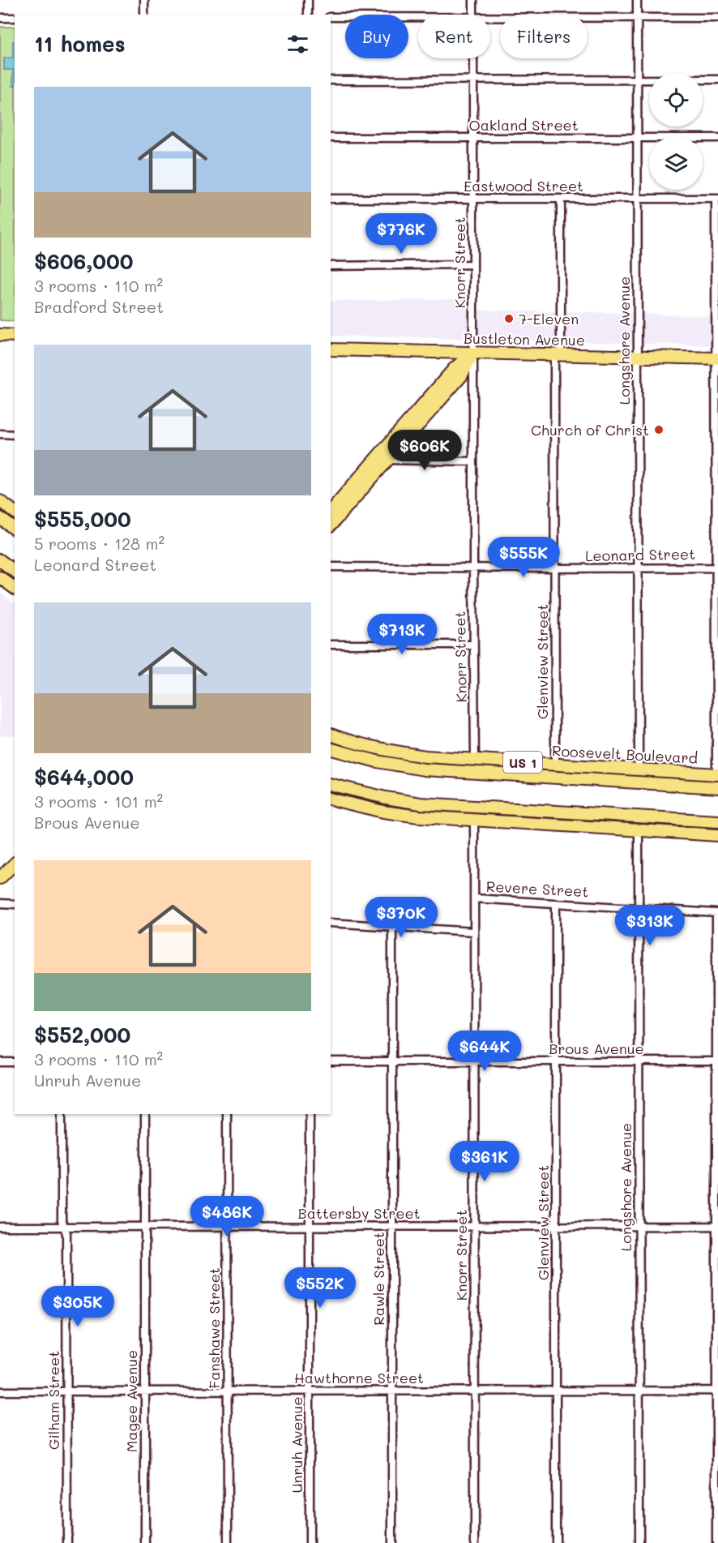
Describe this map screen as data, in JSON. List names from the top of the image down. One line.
{"streets":{"main road":["Bustleton Avenue","Roosevelt Boulevard","US 1"],"street":["Oakland Street","Eastwood Street","Knorr Street","Longshore Avenue","Leonard Street","Glenview Street","Revere Street","Brous Avenue","Battersby Street","Rawle Street","Fanshawe Street","Hawthorne Street","Gilham Street","Magee Avenue","Unruh Avenue"]},"crossings":[["Oakland Street","Knorr Street"],["Oakland Street","Longshore Avenue"],["Eastwood Street","Knorr Street"],["Eastwood Street","Longshore Avenue"],["Eastwood Street","Glenview Street"],["Knorr Street","Bustleton Avenue"],["Knorr Street","Leonard Street"],["Knorr Street","Roosevelt Boulevard"],["Knorr Street","Revere Street"],["Knorr Street","Brous Avenue"],["Knorr Street","Battersby Street"],["Knorr Street","Hawthorne Street"],["Bustleton Avenue","Longshore Avenue"],["Bustleton Avenue","Glenview Street"],["Longshore Avenue","Leonard Street"],["Longshore Avenue","Roosevelt Boulevard"],["Longshore Avenue","Revere Street"],["Longshore Avenue","Brous Avenue"],["Longshore Avenue","Battersby Street"],["Longshore Avenue","Hawthorne Street"],["Leonard Street","Glenview Street"],["Glenview Street","Roosevelt Boulevard"],["Glenview Street","Revere Street"],["Glenview Street","Brous Avenue"],["Glenview Street","Battersby Street"],["Glenview Street","Hawthorne Street"],["Revere Street","Brous Avenue"],["Brous Avenue","Rawle Street"],["Battersby Street","Rawle Street"],["Battersby Street","Fanshawe Street"],["Battersby Street","Gilham Street"],["Battersby Street","Magee Avenue"],["Battersby Street","Unruh Avenue"],["Rawle Street","Hawthorne Street"],["Fanshawe Street","Hawthorne Street"],["Hawthorne Street","Gilham Street"],["Hawthorne Street","Magee Avenue"],["Hawthorne Street","Unruh Avenue"]],"places":["7-Eleven","Church of Christ"],"page":{"chip":["Buy","Rent","Filters"],"heading":"11 homes","list":[{"name":"$606,000","note":"3 rooms · 110 m² · Bradford Street"},{"name":"$555,000","note":"5 rooms · 128 m² · Leonard Street"},{"name":"$644,000","note":"3 rooms · 101 m² · Brous Avenue"},{"name":"$552,000","note":"3 rooms · 110 m² · Unruh Avenue"}],"price":["$776K","$606K","$555K","$713K","$370K","$313K","$644K","$361K","$486K","$552K","$305K"]}}
